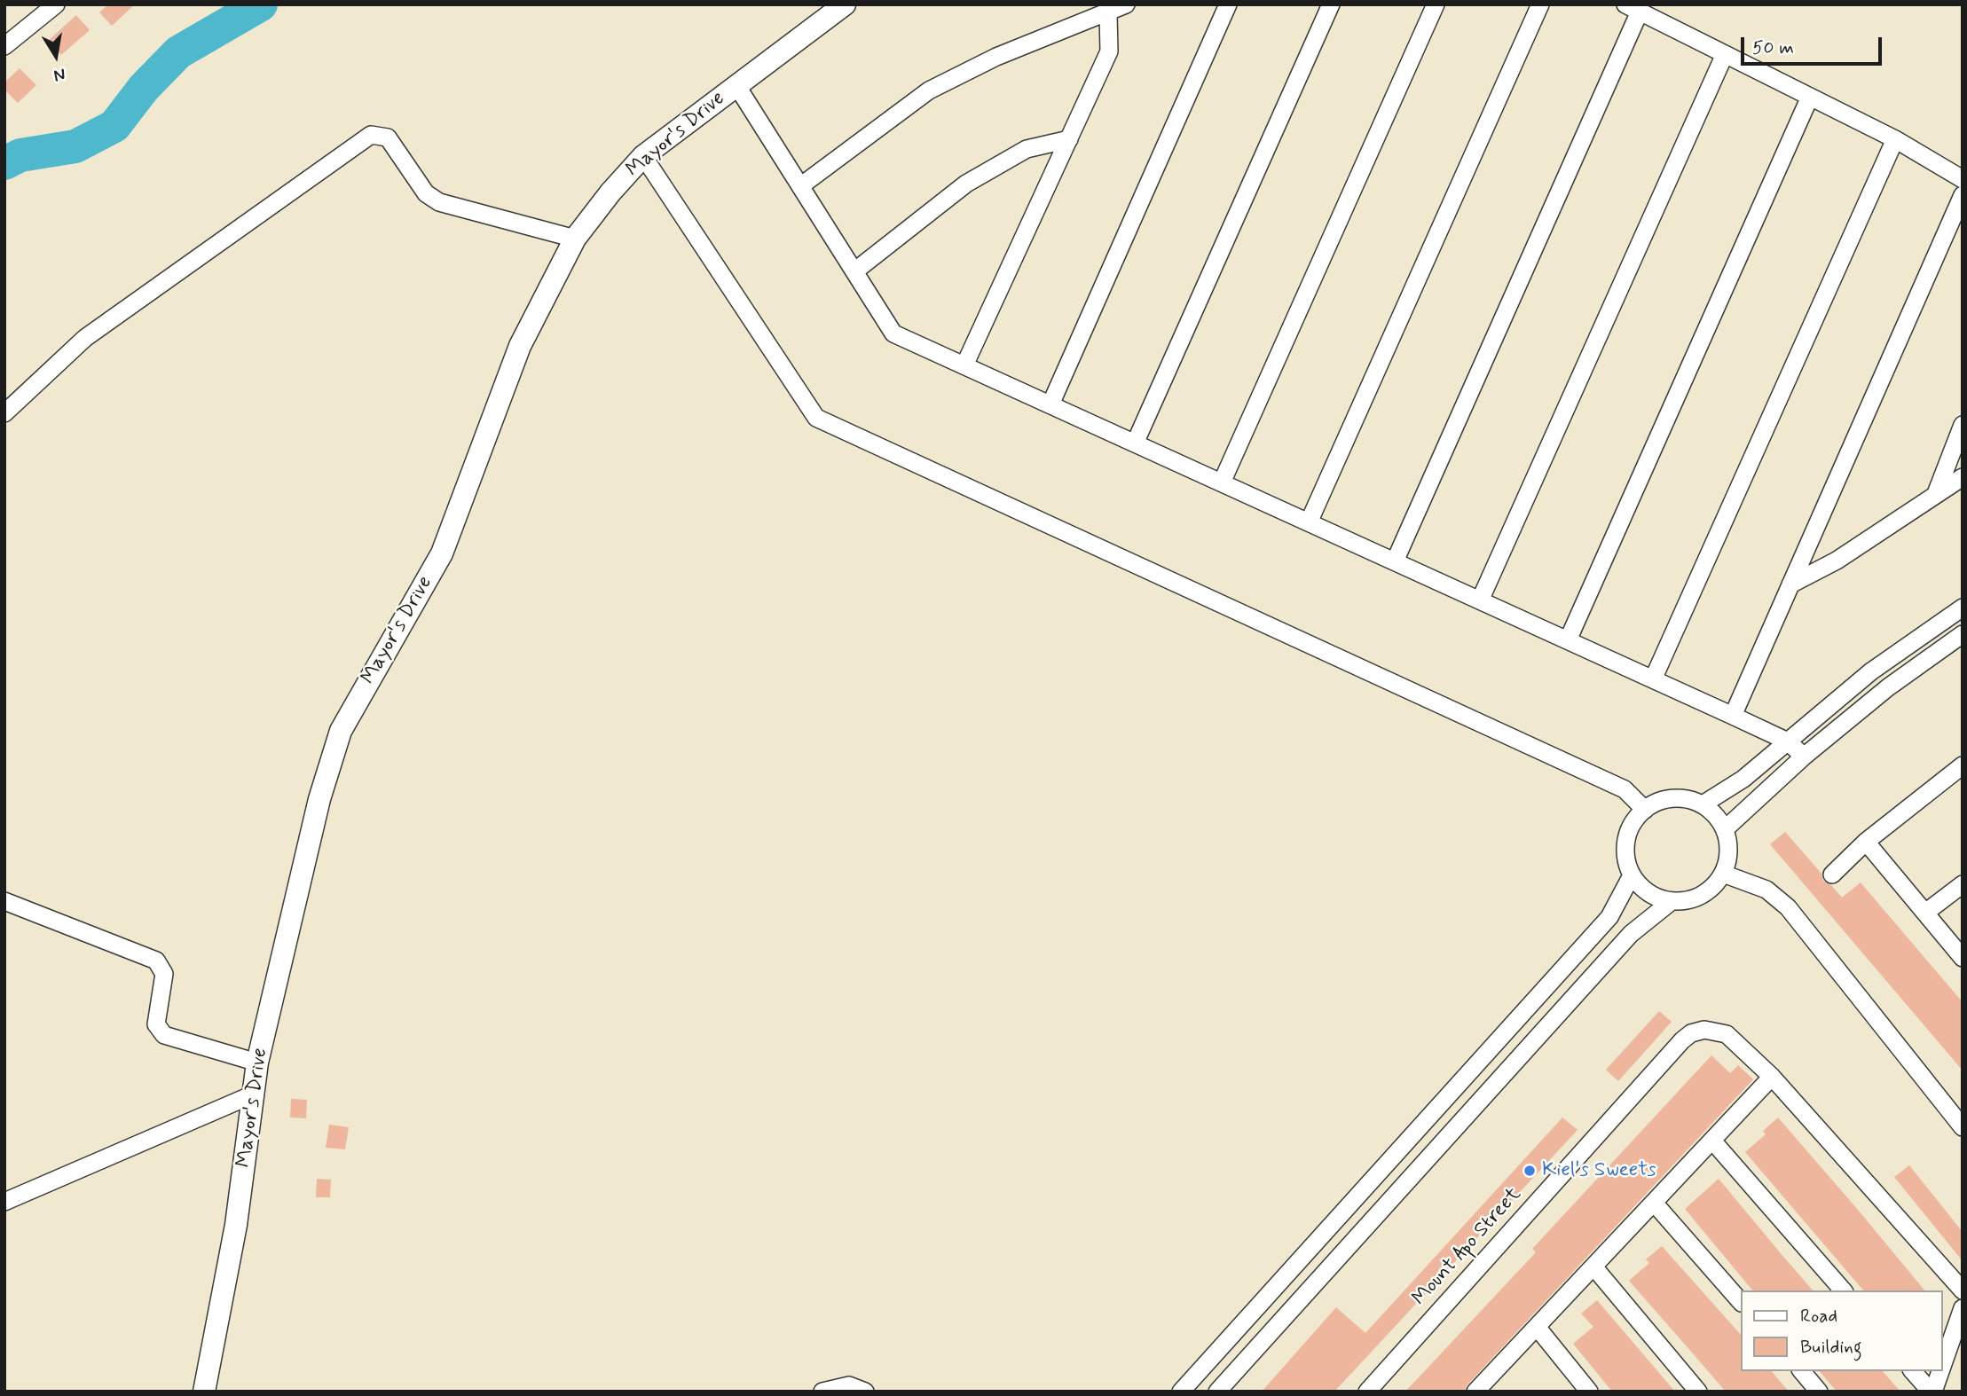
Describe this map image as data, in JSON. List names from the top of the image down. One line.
{"streets":{"street":["Mayor's Drive","Mount Apo Street"]},"places":["Kiel's Sweets"],"legend":["Road","Building"],"scale_bar":"50 m","north":"bottom"}
